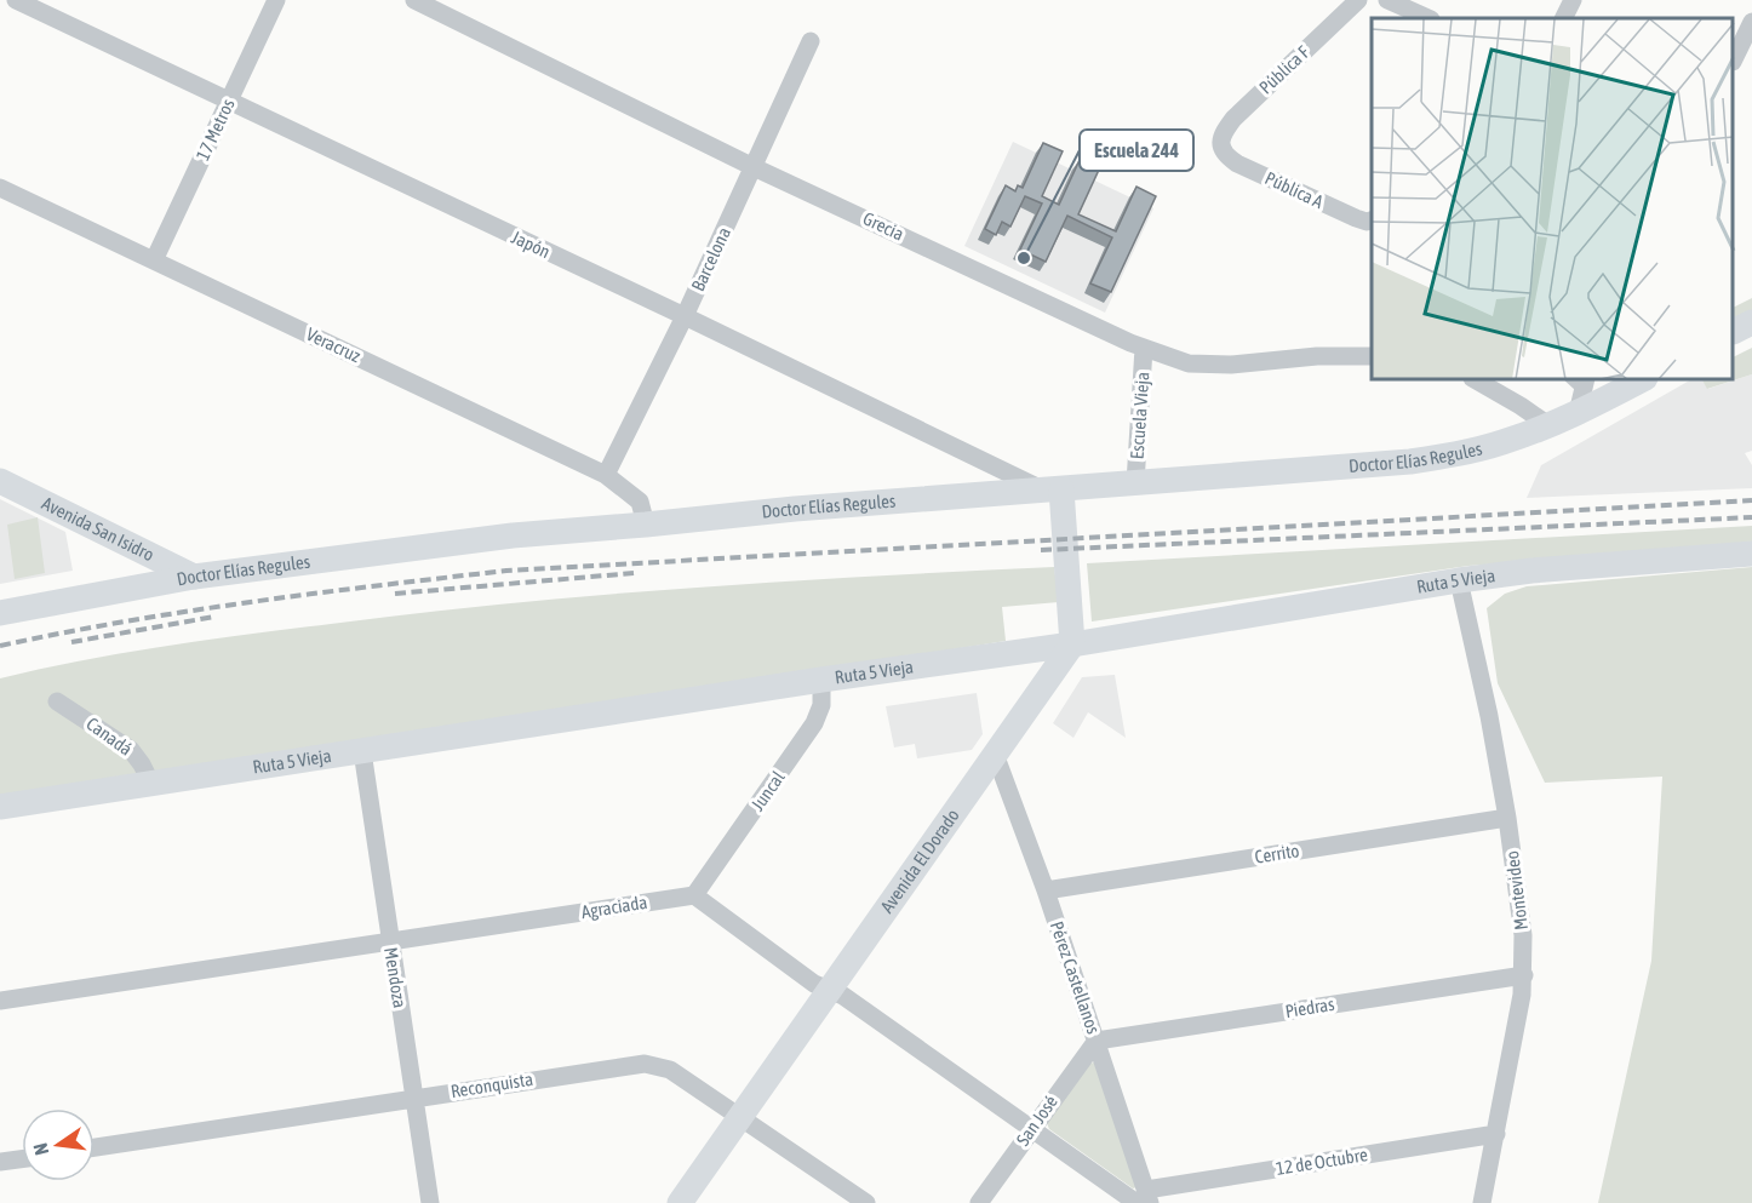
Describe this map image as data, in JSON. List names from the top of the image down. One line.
{"streets":{"street":["Pública F","17 Metros","Pública A","Grecia","Japón","Barcelona","Veracruz","Escuela Vieja","Doctor Elías Regules","Avenida San Isidro","Ruta 5 Vieja","Canadá","Juncal","Cerrito","Avenida El Dorado","Montevideo","Agraciada","Mendoza","Pérez Castellanos","Piedras","Reconquista","San José","12 de Octubre"]},"crossings":[["Pública F","Pública A"],["17 Metros","Japón"],["17 Metros","Veracruz"],["Grecia","Barcelona"],["Grecia","Escuela Vieja"],["Japón","Barcelona"],["Japón","Doctor Elías Regules"],["Barcelona","Veracruz"],["Veracruz","Doctor Elías Regules"],["Escuela Vieja","Doctor Elías Regules"],["Doctor Elías Regules","Avenida San Isidro"],["Ruta 5 Vieja","Canadá"],["Ruta 5 Vieja","Juncal"],["Ruta 5 Vieja","Avenida El Dorado"],["Ruta 5 Vieja","Montevideo"],["Ruta 5 Vieja","Mendoza"],["Juncal","Agraciada"],["Cerrito","Montevideo"],["Cerrito","Pérez Castellanos"],["Avenida El Dorado","Pérez Castellanos"],["Avenida El Dorado","Reconquista"],["Montevideo","Piedras"],["Montevideo","12 de Octubre"],["Agraciada","Mendoza"],["Mendoza","Reconquista"],["Pérez Castellanos","Piedras"],["Pérez Castellanos","San José"],["Pérez Castellanos","12 de Octubre"],["Piedras","San José"]],"places":["Escuela 244"],"north":"left"}
